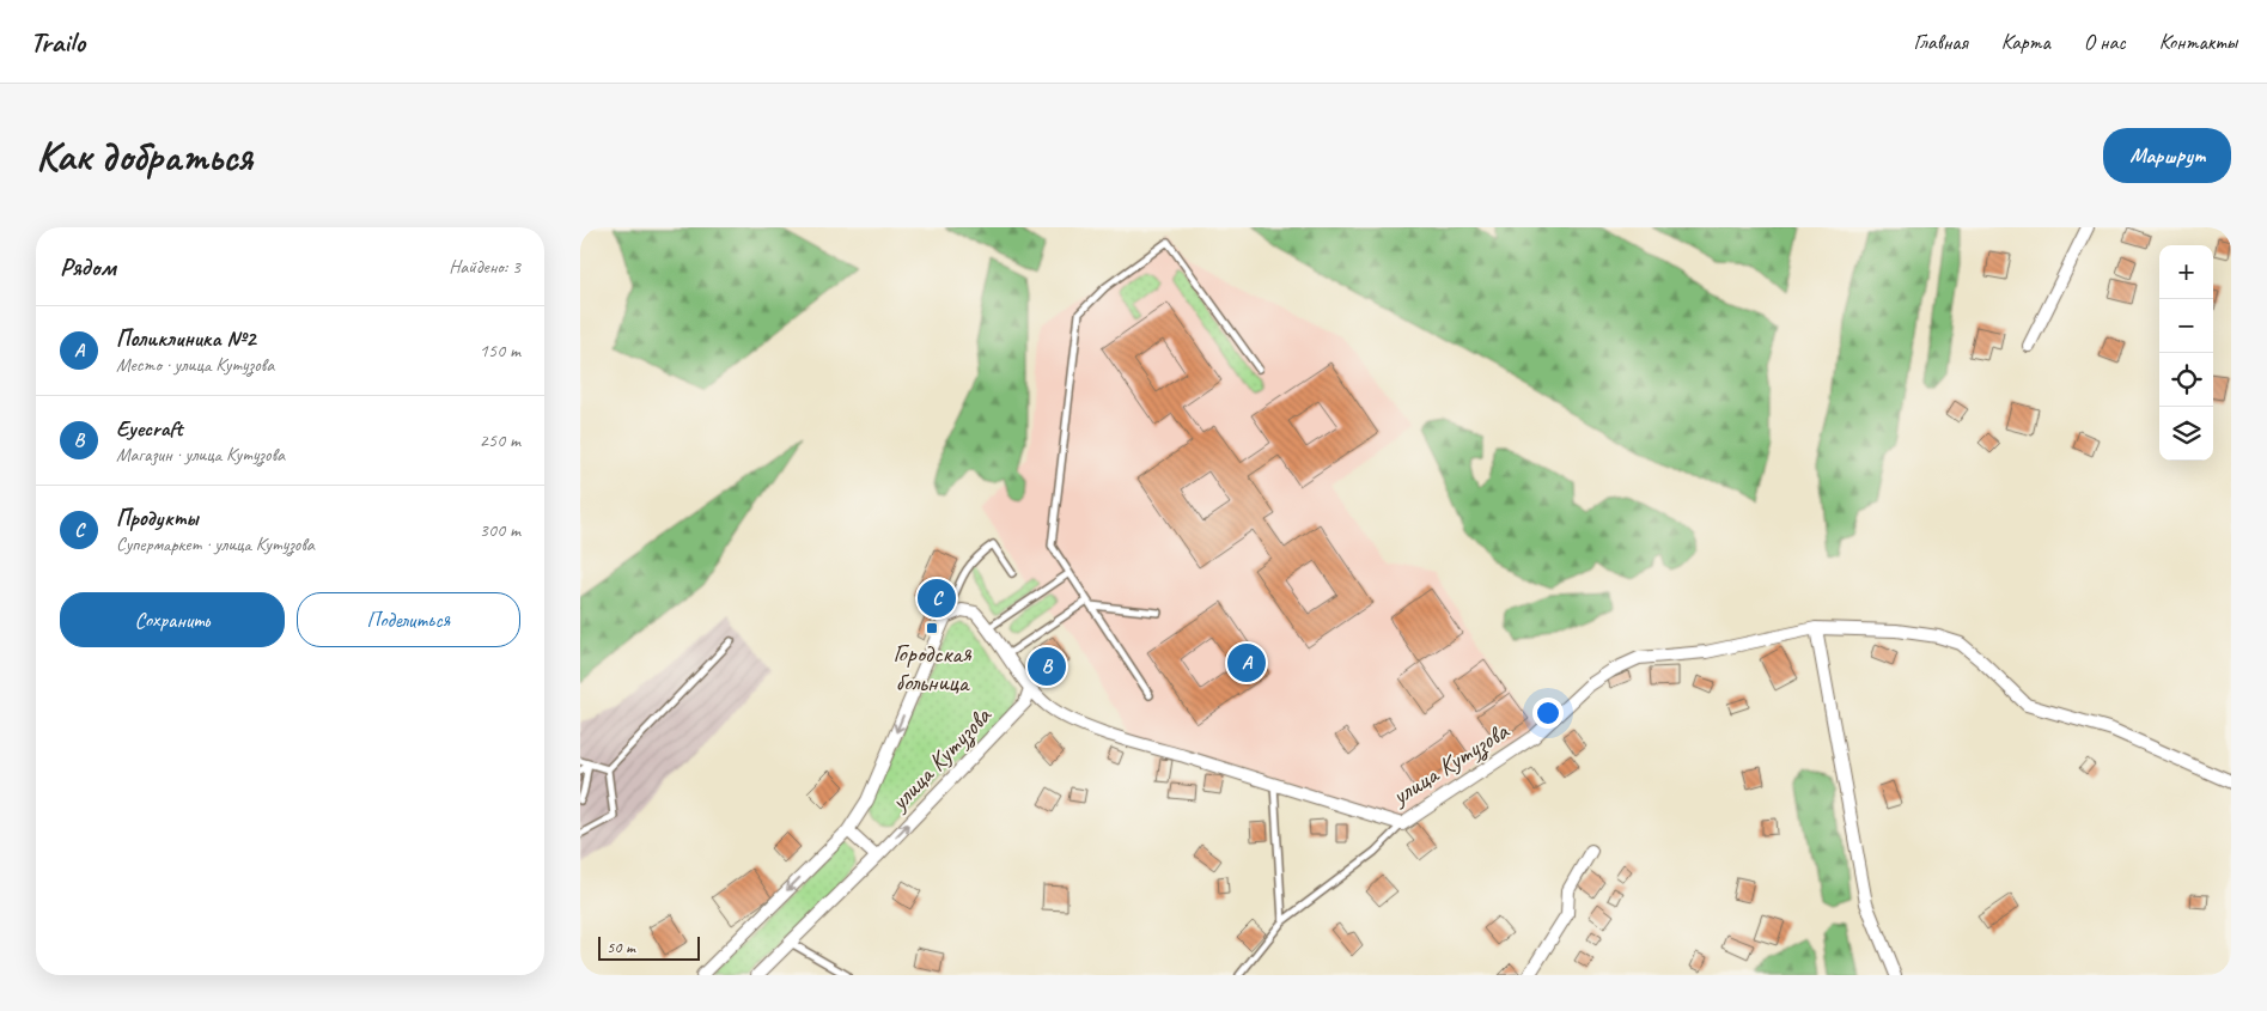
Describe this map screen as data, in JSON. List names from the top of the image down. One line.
{"streets":{"street":["улица Кутузова"]},"places":{"transit":["Городская больница"]},"scale_bar":"50 m","page":{"header":"Trailo","nav":["Главная","Карта","О нас","Контакты"],"buttons":["Маршрут",["Сохранить","Поделиться"]],"title":"Как добраться","heading":["Рядом","Найдено: 3"],"map_buttons":["+","−"],"list":[{"mark":"A","name":"Поликлиника №2","note":"Место · улица Кутузова","value":"150 m"},{"mark":"B","name":"Eyecraft","note":"Магазин · улица Кутузова","value":"250 m"},{"mark":"C","name":"Продукты","note":"Супермаркет · улица Кутузова","value":"300 m"}],"pins":["C","A","B"],"scale":"50 m"}}
